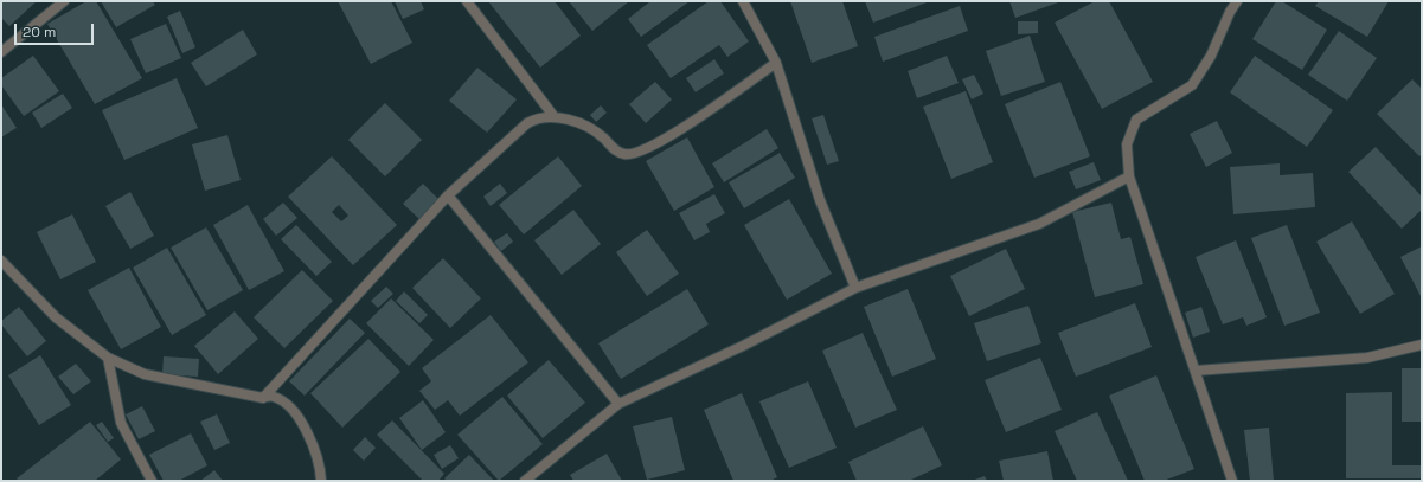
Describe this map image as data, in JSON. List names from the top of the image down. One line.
{"scale_bar":"20 m"}
